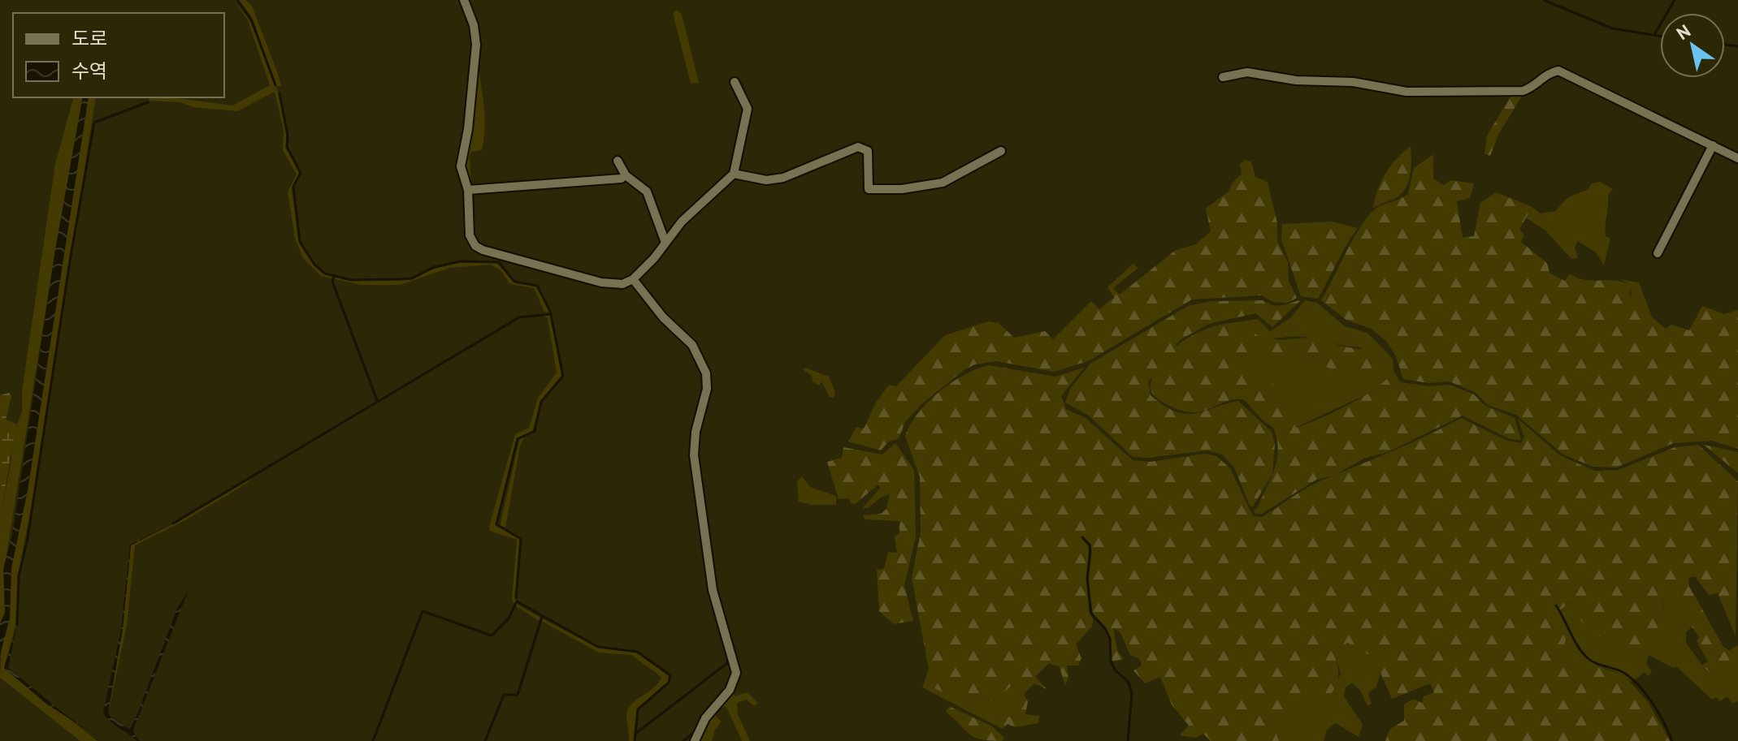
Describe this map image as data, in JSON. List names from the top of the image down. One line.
{"legend":["도로","수역"],"north":"top left"}
